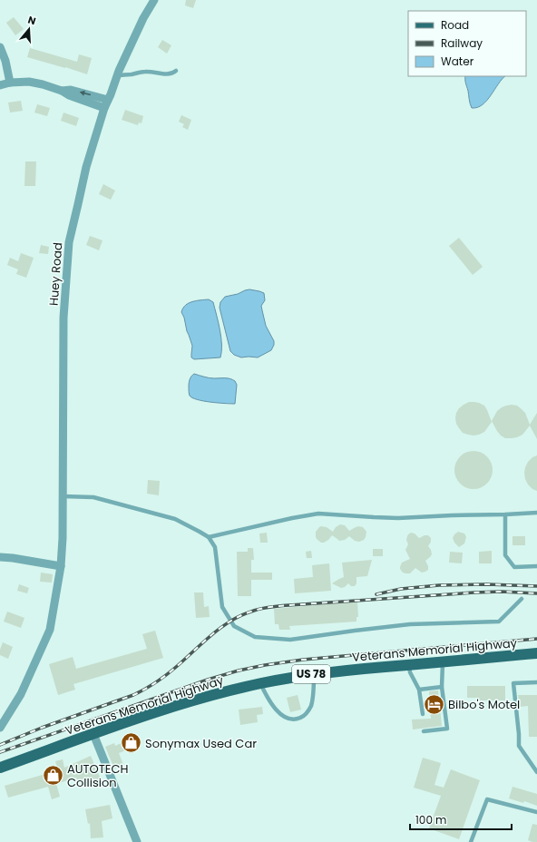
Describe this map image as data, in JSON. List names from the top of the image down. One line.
{"streets":{"main road":["Veterans Memorial Highway","US 78"],"street":["Huey Road"]},"places":{"hotel":["Bilbo's Motel"],"shop":["Sonymax Used Car","AUTOTECH Collision"]},"legend":["Road","Railway","Water"],"scale_bar":"100 m","north":"top"}
